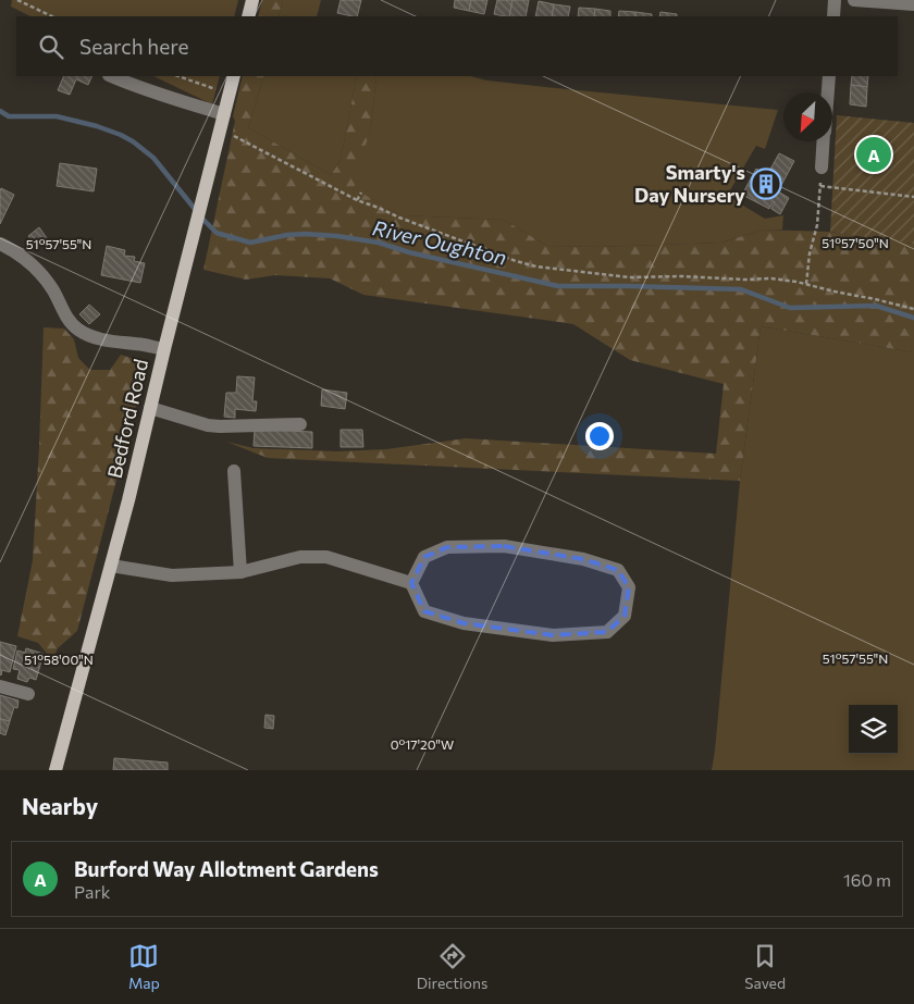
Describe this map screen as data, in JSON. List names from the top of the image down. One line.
{"streets":{"main road":["Bedford Road"]},"water":["River Oughton"],"places":{"building":["Smarty's Day Nursery"]},"north":"bottom left","page":{"search":"Search here","pins":"A","heading":"Nearby","list":[{"mark":"A","name":"Burford Way Allotment Gardens","note":"Park","value":"160 m"}],"nav":["Map","Directions","Saved"]},"coordinates":["51°57'50\"N","51°57'55\"N","51°58'00\"N","0°17'20\"W"]}
